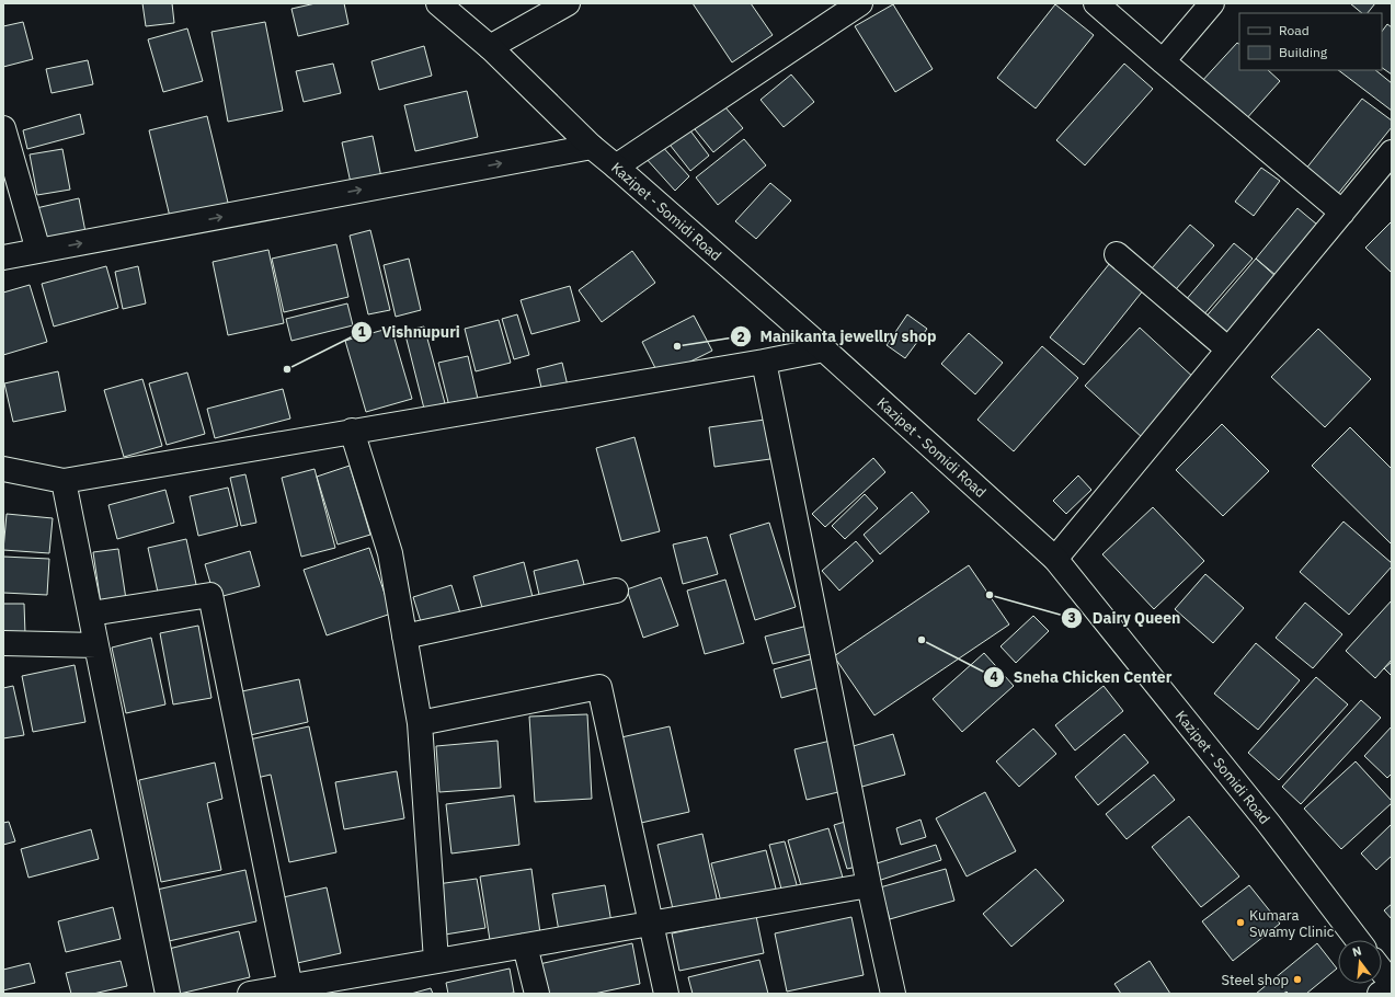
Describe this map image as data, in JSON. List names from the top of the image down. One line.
{"streets":{"street":["Kazipet - Somidi Road"]},"places":["Manikanta jewellry shop","Vishnupuri","Dairy Queen","Sneha Chicken Center","Kumara Swamy Clinic","Steel shop"],"legend":["Road","Building"],"north":"top"}
